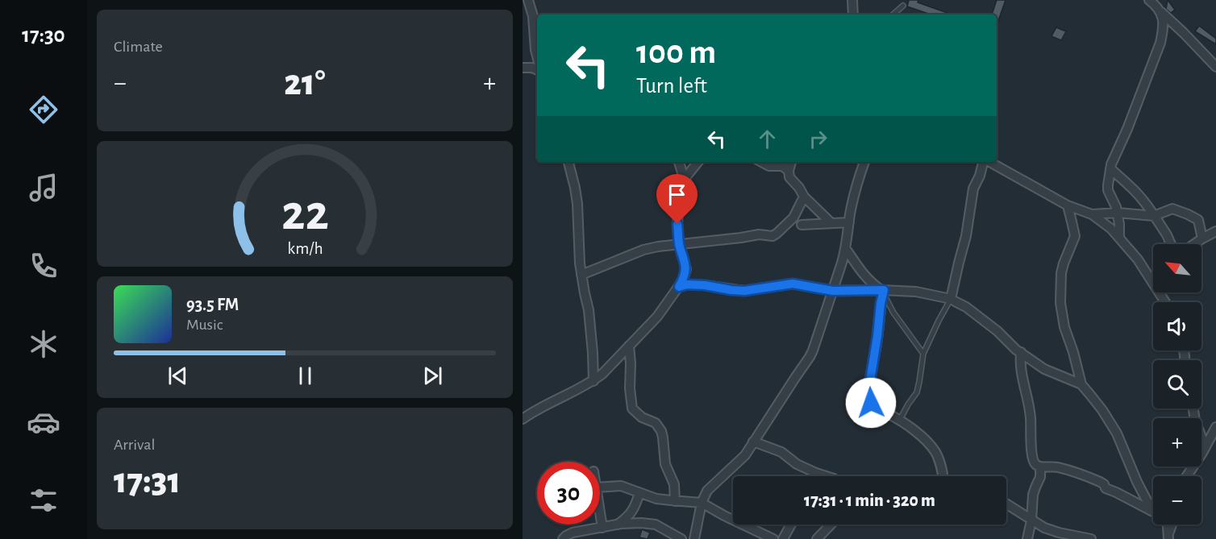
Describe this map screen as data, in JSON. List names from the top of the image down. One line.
{"north":"top left","page":{"tabs":"17:30","tile":["Climate",["Arrival","17:31"]],"turn":["100 m","Turn left"],"heat":["−","21°","+"],"map_buttons":["+","−"],"song":["93.5 FM","Music"],"limit":"30","trip":"17:31 · 1 min · 320 m","gauge":["22","km/h"]}}
